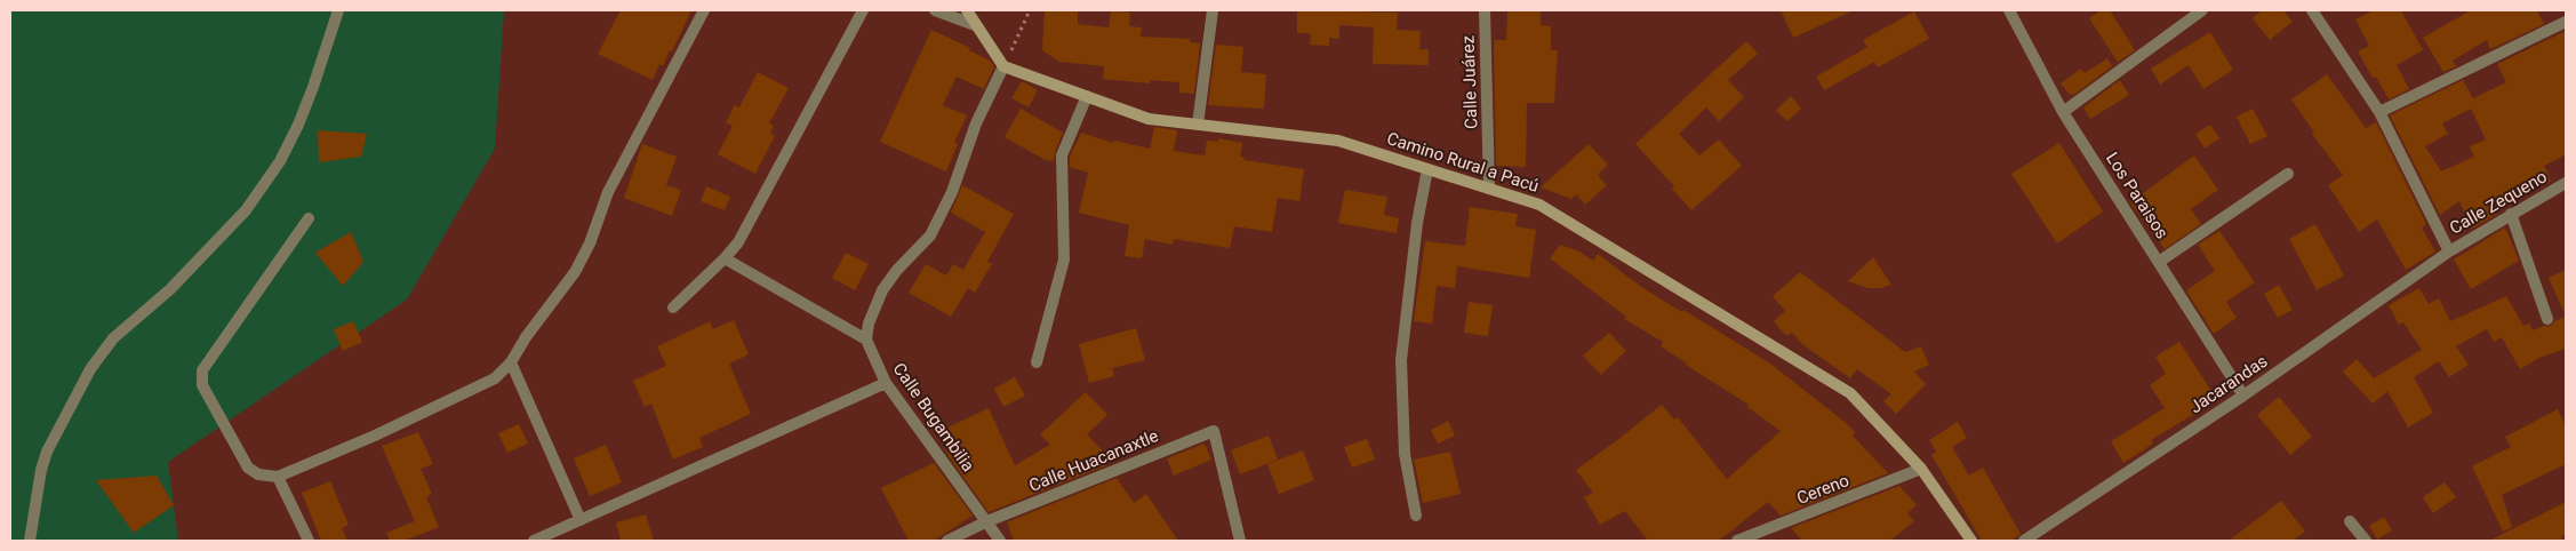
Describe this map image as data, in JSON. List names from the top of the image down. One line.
{"streets":{"street":["Calle Juárez","Camino Rural a Pacú","Los Paraisos","Calle Zequeno","Jacarandas","Calle Bugambilia","Calle Huacanaxtle","Cereno"]},"crossings":[["Calle Juárez","Camino Rural a Pacú"],["Camino Rural a Pacú","Cereno"],["Los Paraisos","Jacarandas"],["Calle Zequeno","Jacarandas"],["Calle Bugambilia","Calle Huacanaxtle"]]}
